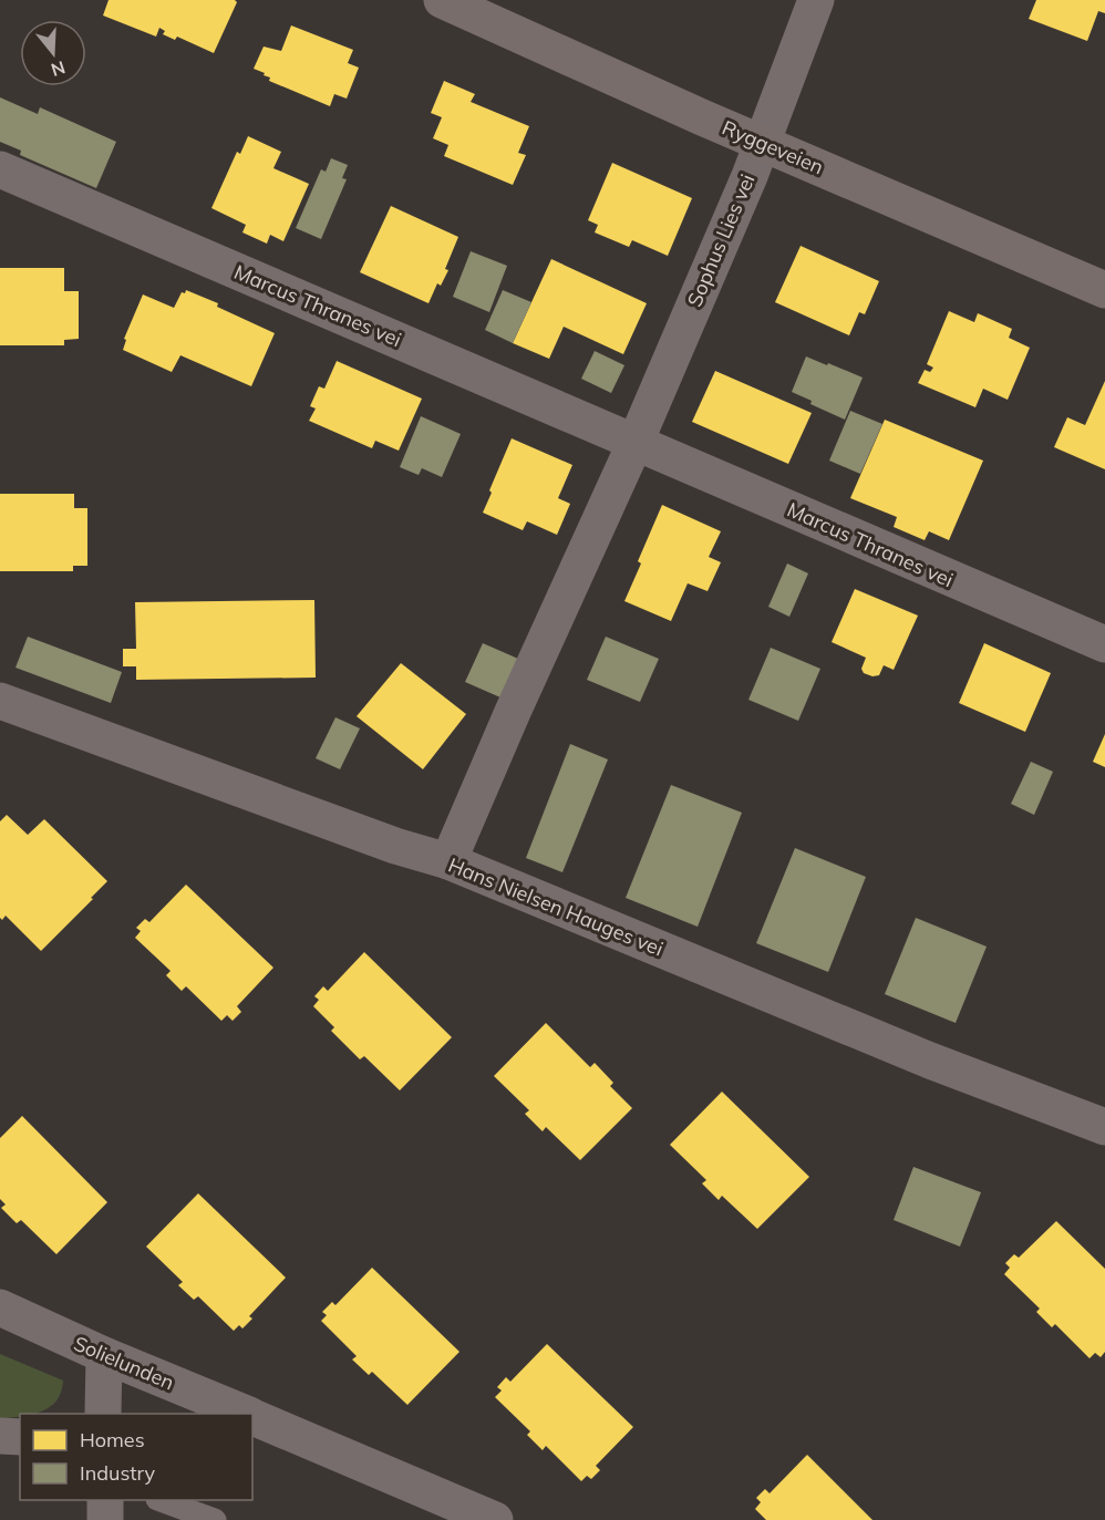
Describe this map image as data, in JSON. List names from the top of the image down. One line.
{"streets":{"main road":["Ryggeveien"],"street":["Sophus Lies vei","Marcus Thranes vei","Hans Nielsen Hauges vei","Solielunden"]},"crossings":[["Ryggeveien","Sophus Lies vei"],["Sophus Lies vei","Marcus Thranes vei"]],"legend":["Homes","Industry"],"north":"bottom"}
